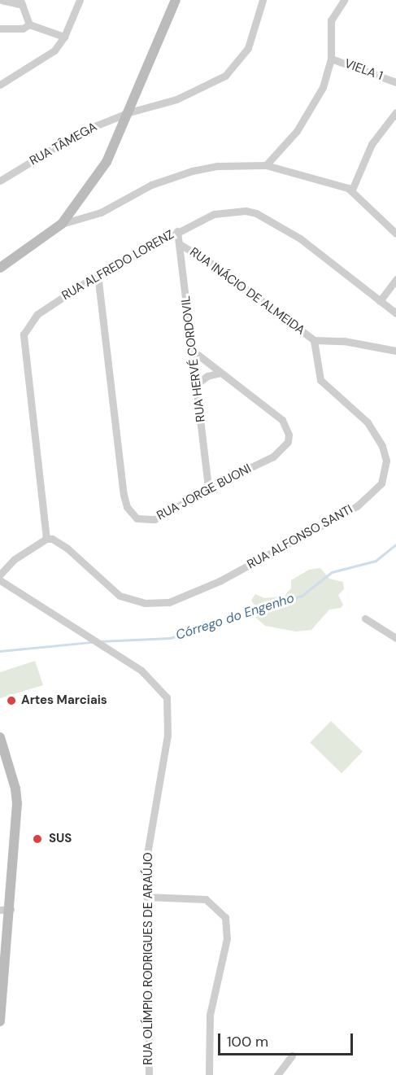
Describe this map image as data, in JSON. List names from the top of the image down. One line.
{"streets":{"street":["VIELA 1","RUA TÂMEGA","RUA ALFREDO LORENZ","RUA INÁCIO DE ALMEIDA","RUA HERVÉ CORDOVIL","RUA JORGE BUONI","RUA ALFONSO SANTI","RUA OLÍMPIO RODRIGUES DE ARAÚJO"]},"crossings":[["RUA ALFREDO LORENZ","RUA HERVÉ CORDOVIL"],["RUA ALFREDO LORENZ","RUA JORGE BUONI"],["RUA ALFREDO LORENZ","RUA ALFONSO SANTI"],["RUA INÁCIO DE ALMEIDA","RUA HERVÉ CORDOVIL"],["RUA INÁCIO DE ALMEIDA","RUA ALFONSO SANTI"],["RUA HERVÉ CORDOVIL","RUA JORGE BUONI"]],"water":["Córrego do Engenho"],"places":["Artes Marciais","SUS"],"scale_bar":"100 m"}
